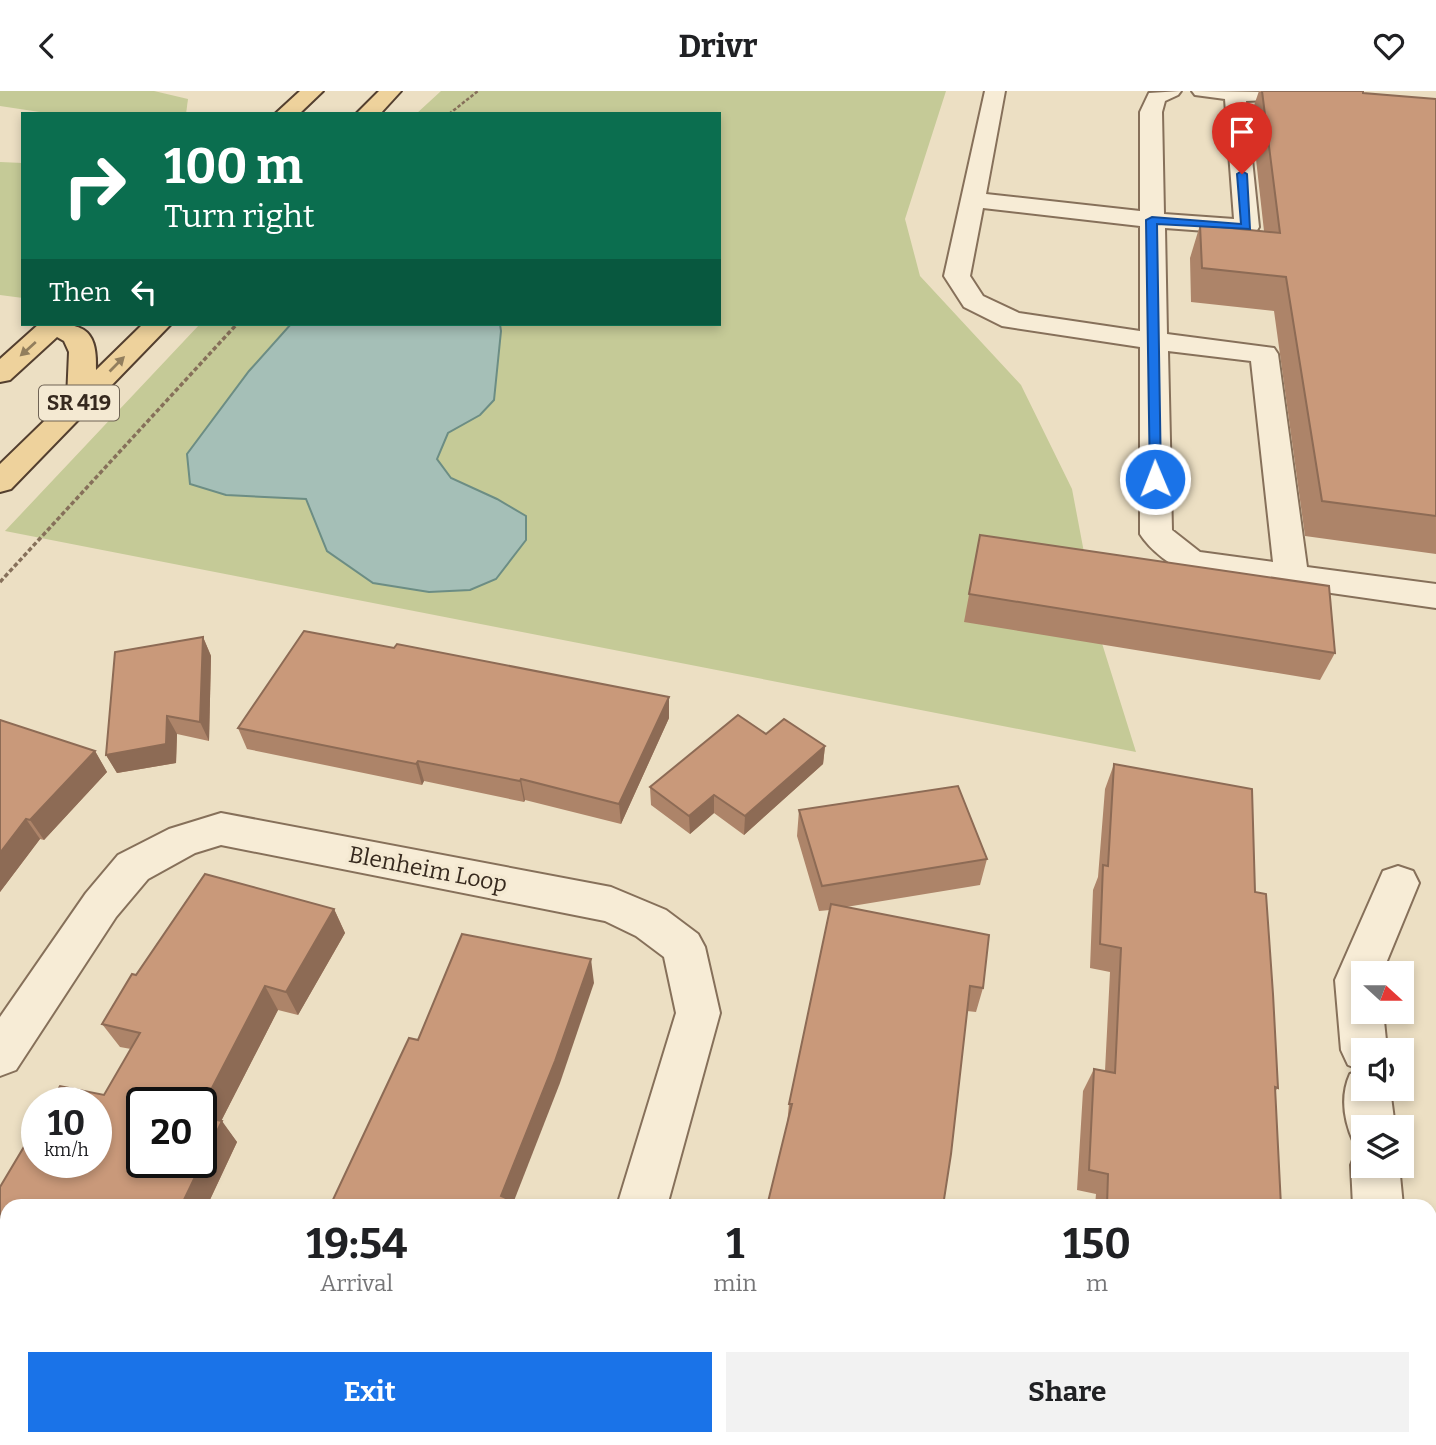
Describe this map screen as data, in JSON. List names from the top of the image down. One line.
{"streets":{"main road":["SR 419"],"street":["Blenheim Loop"]},"north":"right","page":{"header":"Drivr","turn":["100 m","Turn right"],"then":"Then","speed":"10 km/h","limit":"20","eta":["19:54","Arrival","1","min","150","m"],"buttons":["Exit","Share"]}}
